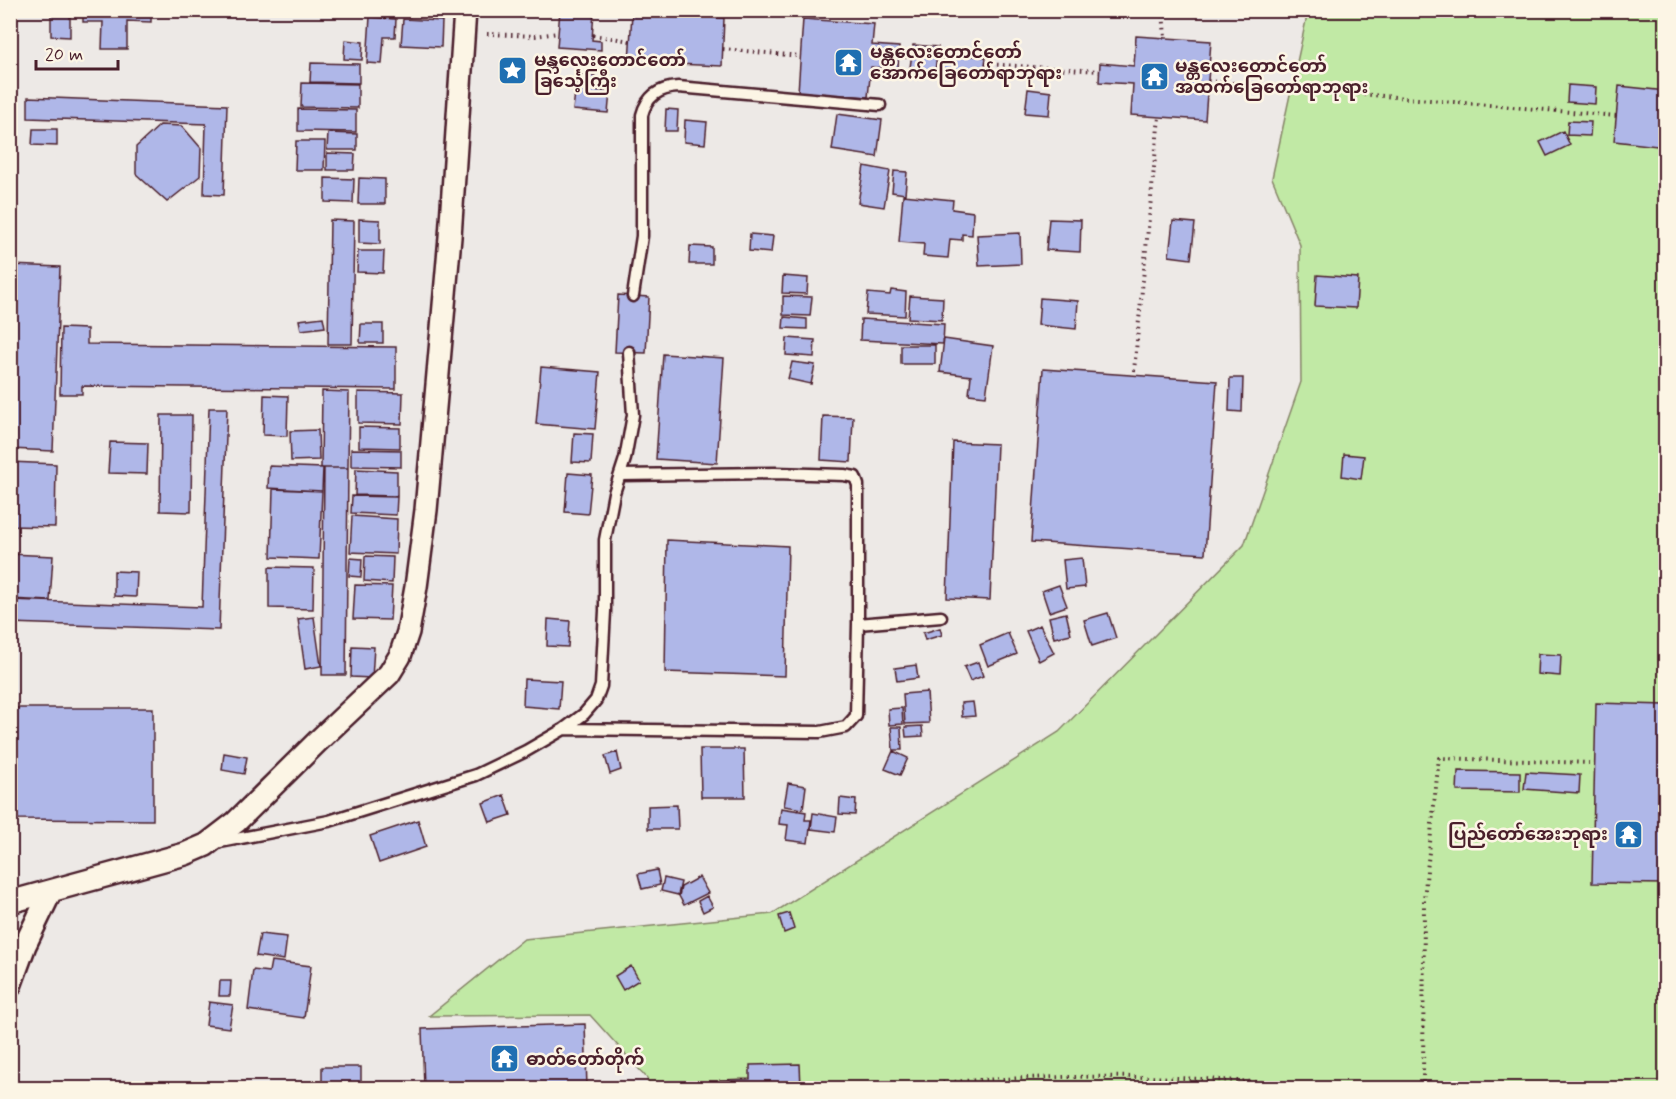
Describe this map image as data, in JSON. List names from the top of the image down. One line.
{"places":{"temple":["မန္တ‌လေးတောင်တော် အောက်ခြေတော်ရာဘုရား‌","မန္တ‌လေးတောင်တော် အထက်ခြေတော်ရာဘုရား‌","ပြည်တော်အေးဘုရား","ဓာတ်တော်တိုက်"],"place":["မန္တလေးတောင်တော် ‌ခြင်္သေ့ကြီး"]},"scale_bar":"20 m"}
